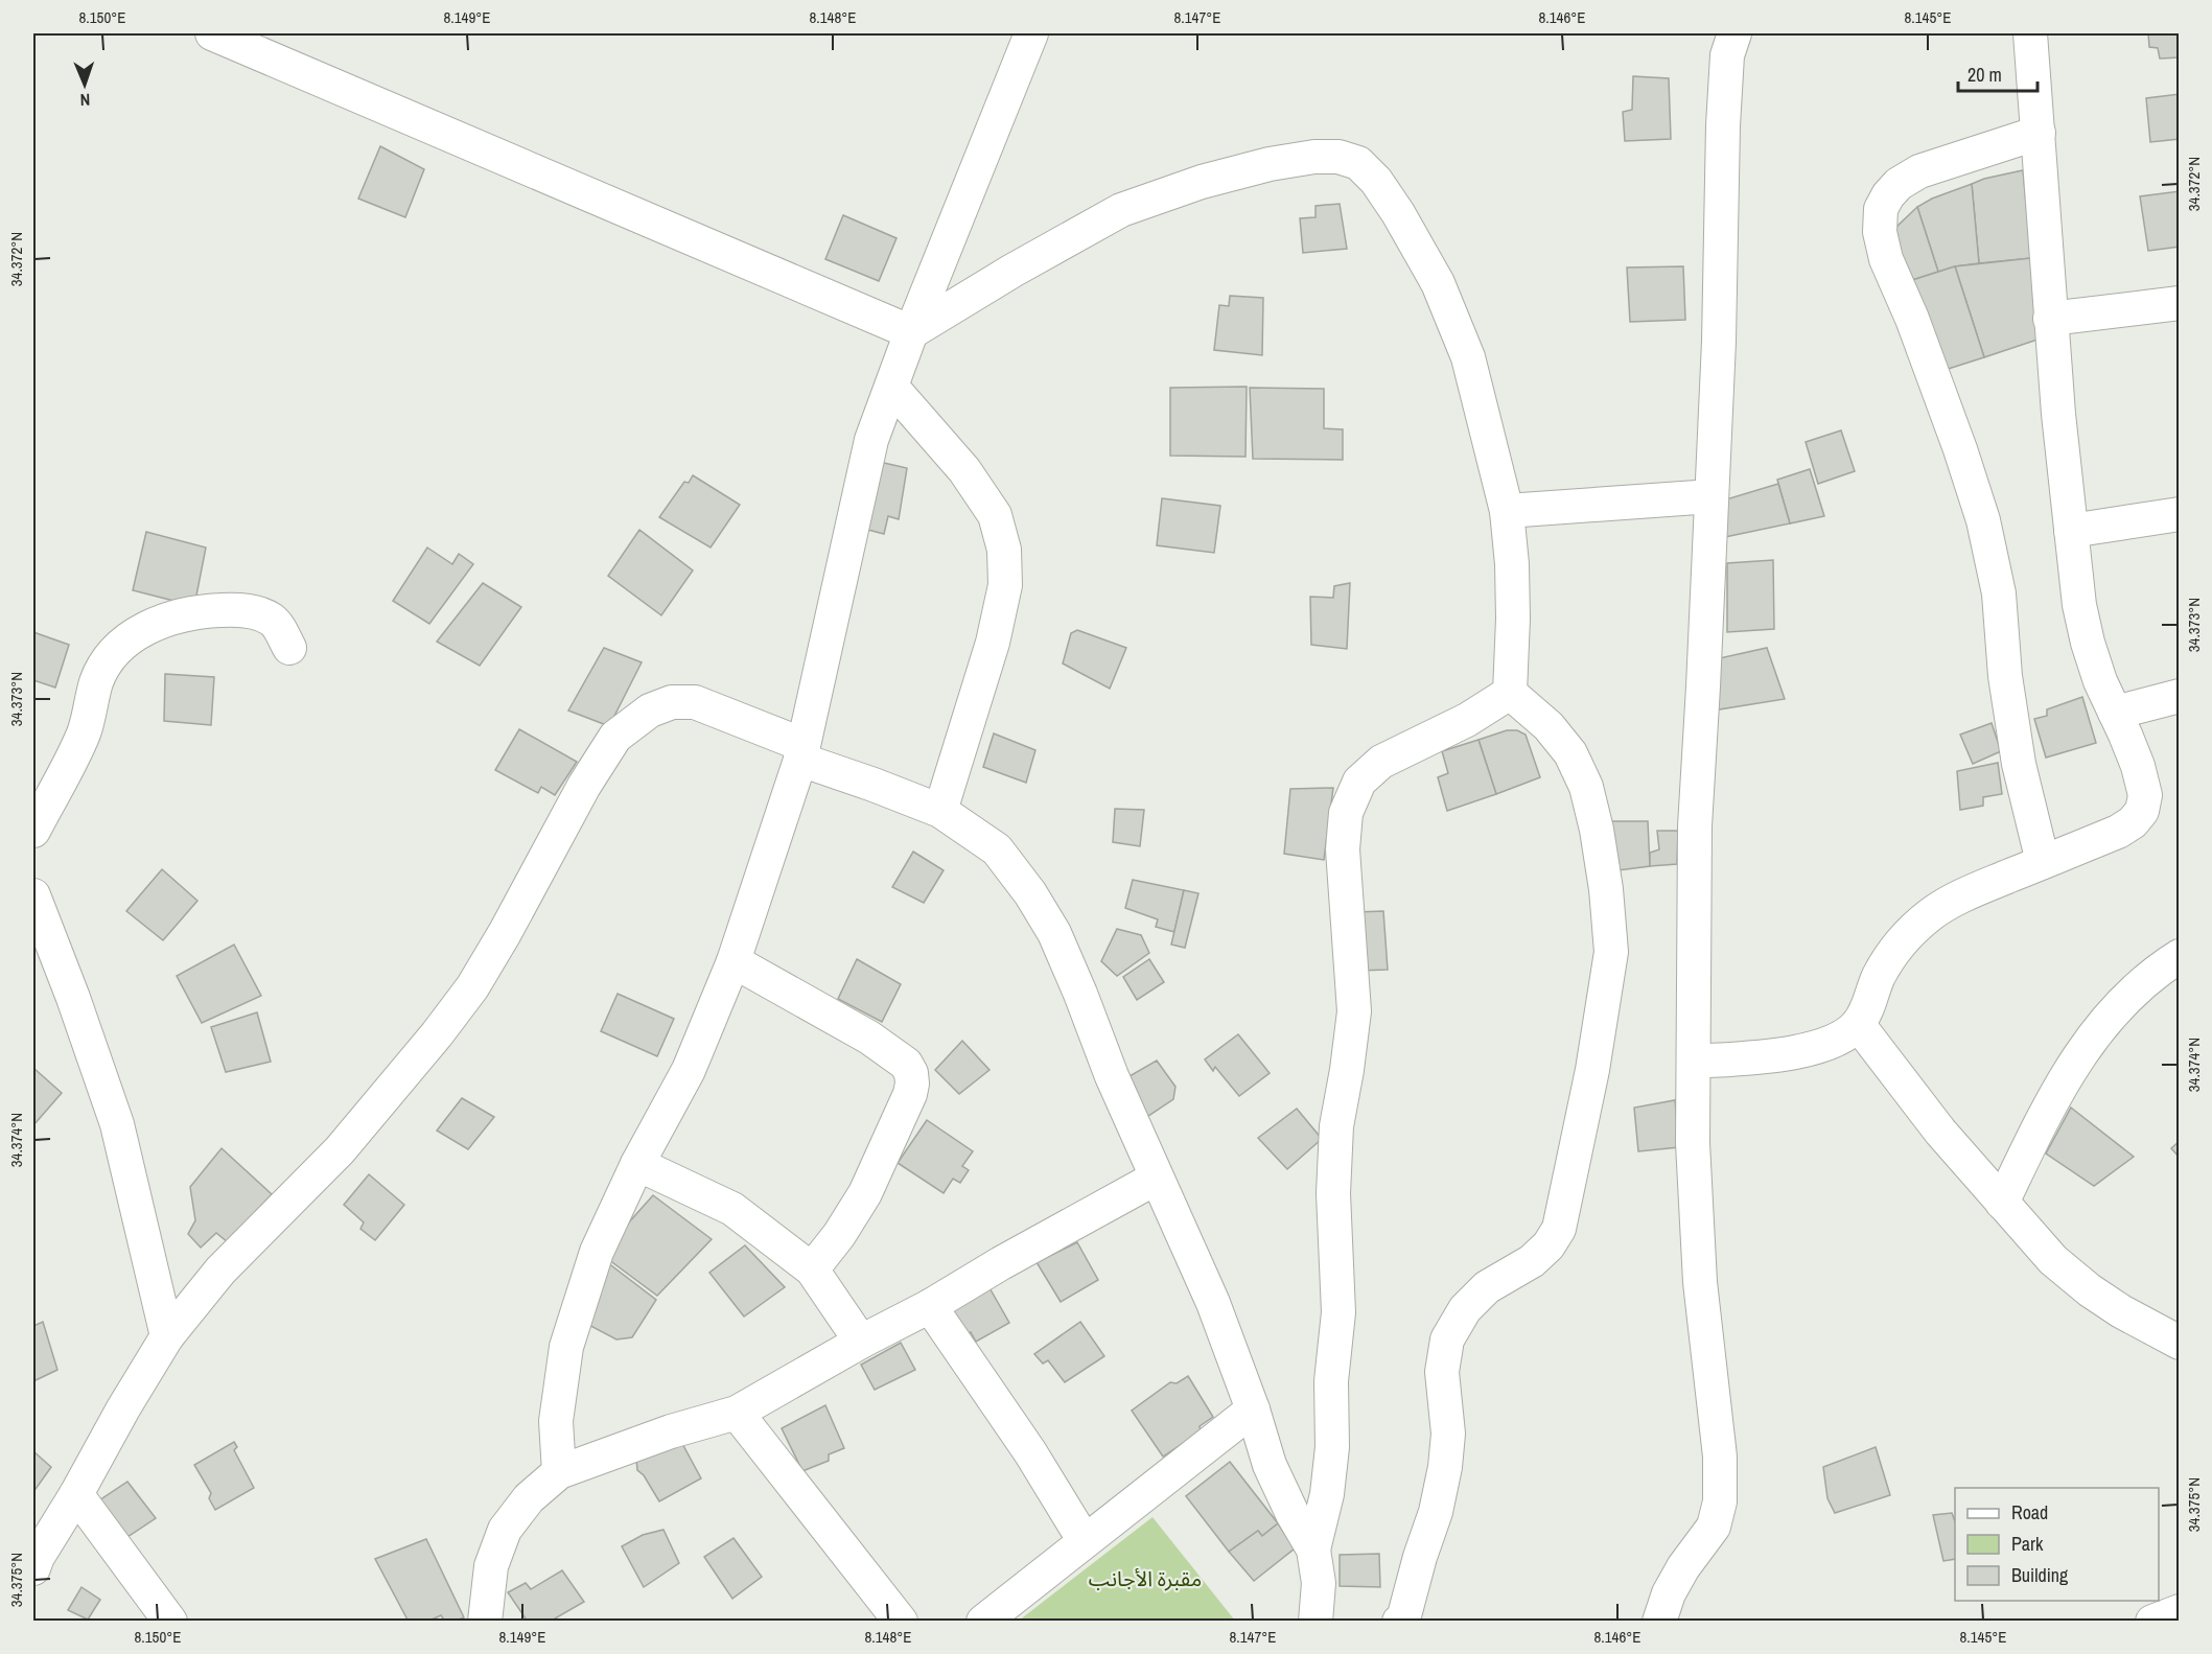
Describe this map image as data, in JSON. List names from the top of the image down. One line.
{"parks":["مقبرة الأجانب"],"legend":["Road","Park","Building"],"scale_bar":"20 m","north":"bottom","coordinates":["8.150°E","8.149°E","8.148°E","8.147°E","8.146°E","8.145°E","34.372°N","34.373°N","34.374°N","34.375°N"]}
